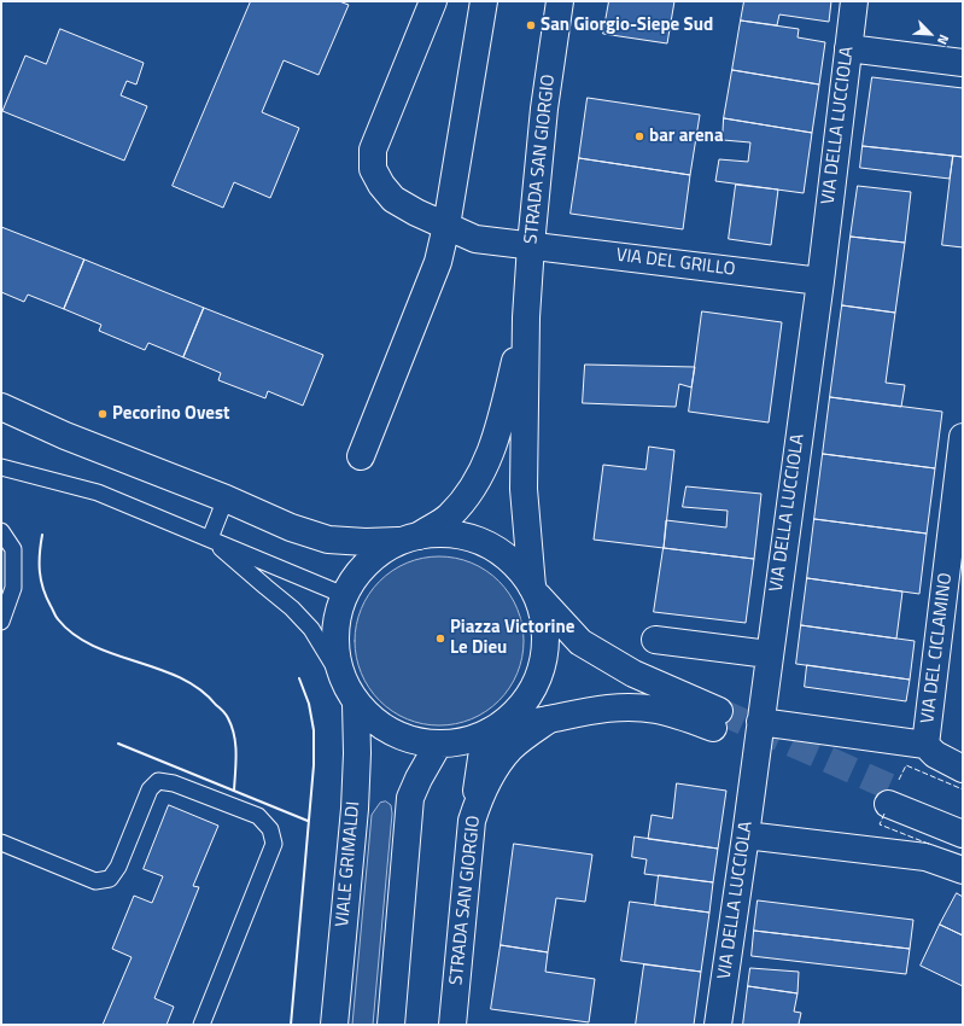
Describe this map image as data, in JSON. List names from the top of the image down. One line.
{"streets":{"street":["VIA DELLA LUCCIOLA","STRADA SAN GIORGIO","VIA DEL GRILLO","VIA DEL CICLAMINO","VIALE GRIMALDI"]},"crossings":[["VIA DELLA LUCCIOLA","VIA DEL GRILLO"],["STRADA SAN GIORGIO","VIA DEL GRILLO"]],"places":["San Giorgio-Siepe Sud","bar arena","Pecorino Ovest","Piazza Victorine Le Dieu"],"north":"bottom right"}
